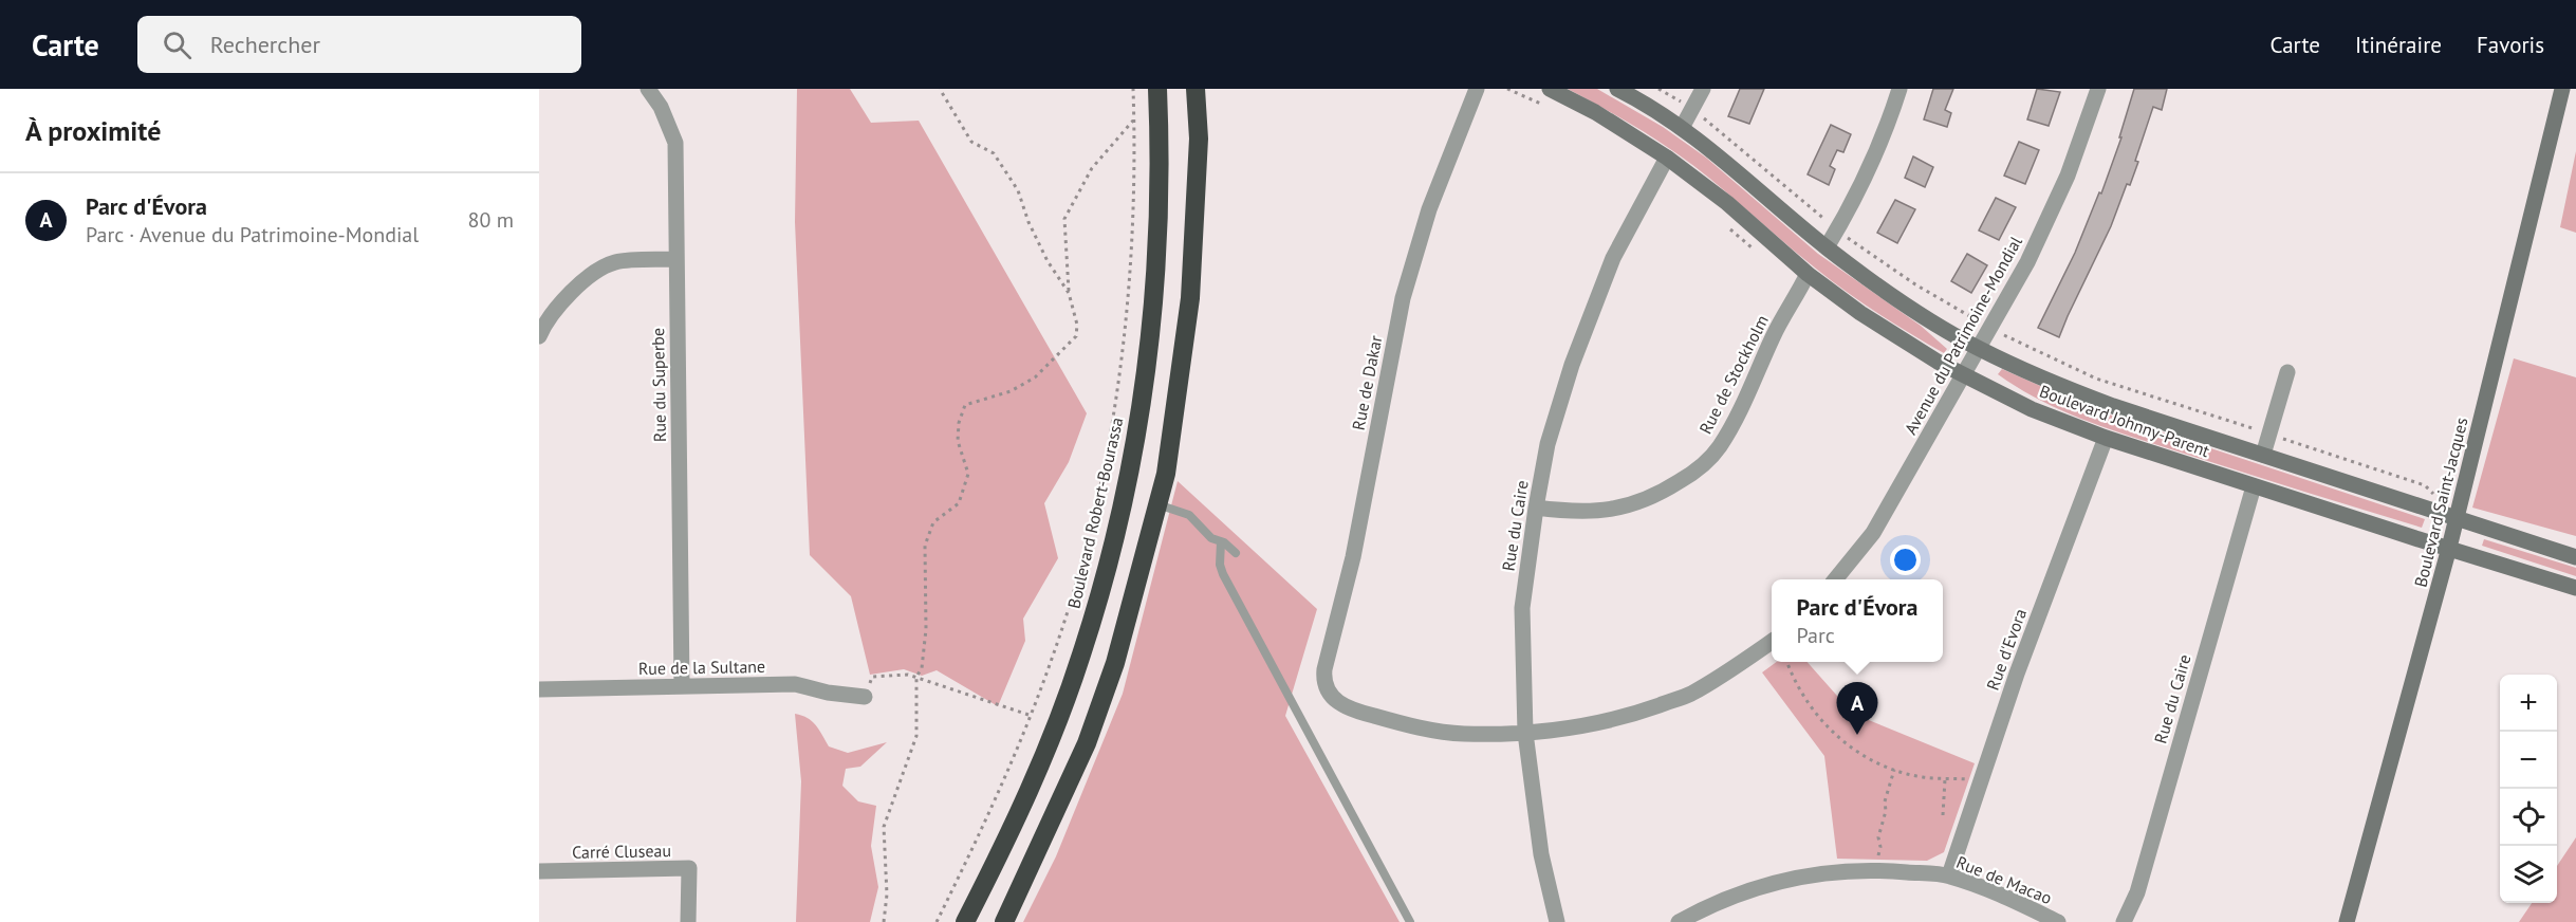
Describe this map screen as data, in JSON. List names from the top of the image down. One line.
{"streets":{"highway":["Boulevard Robert-Bourassa"],"street":["Avenue du Patrimoine-Mondial","Rue de Stockholm","Rue de Dakar","Rue du Superbe","Boulevard Johnny-Parent","Boulevard Saint-Jacques","Rue du Caire","Rue d'Evora","Rue de la Sultane","Carré Cluseau","Rue de Macao"]},"crossings":[["Avenue du Patrimoine-Mondial","Boulevard Johnny-Parent"],["Rue de Stockholm","Boulevard Johnny-Parent"],["Rue de Stockholm","Rue du Caire"],["Rue de Dakar","Rue du Caire"],["Rue du Superbe","Rue de la Sultane"],["Boulevard Johnny-Parent","Boulevard Saint-Jacques"],["Boulevard Johnny-Parent","Rue du Caire"],["Boulevard Johnny-Parent","Rue d'Evora"],["Rue d'Evora","Rue de Macao"]],"page":{"header":"Carte","search":"Rechercher","nav":["Carte","Itinéraire","Favoris"],"heading":"À proximité","list":[{"mark":"A","name":"Parc d'Évora","note":"Parc · Avenue du Patrimoine-Mondial","value":"80 m"}],"popup":["Parc d'Évora","Parc"],"map_buttons":["+","−"],"pins":"A"}}
